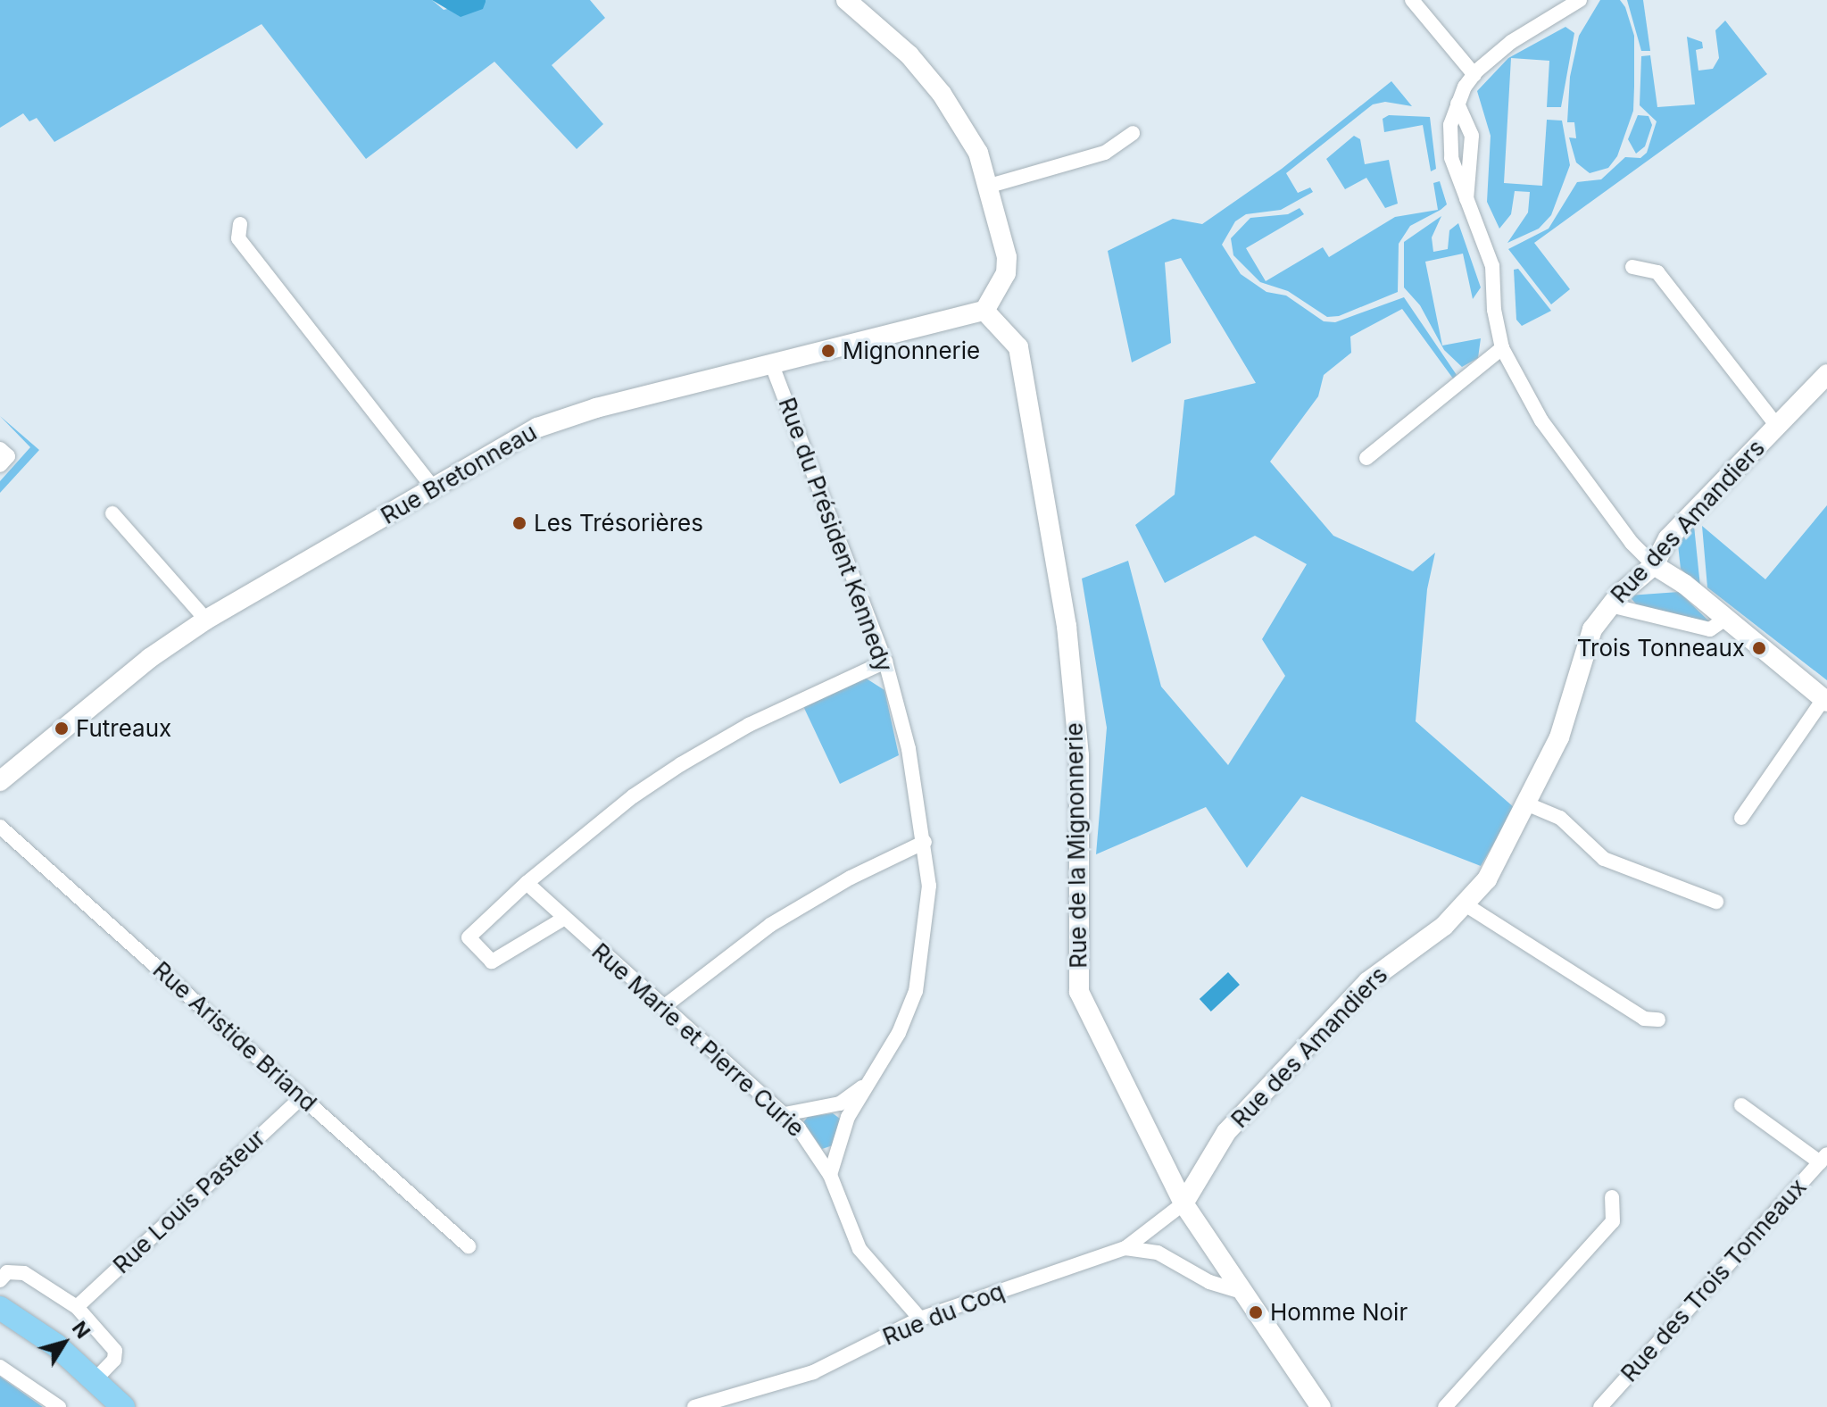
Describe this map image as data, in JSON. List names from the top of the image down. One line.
{"streets":{"street":["Rue Bretonneau","Rue des Amandiers","Rue du Président Kennedy","Rue de la Mignonnerie","Rue Aristide Briand","Rue Marie et Pierre Curie","Rue Louis Pasteur","Rue des Trois Tonneaux","Rue du Coq"]},"crossings":[["Rue Bretonneau","Rue du Président Kennedy"],["Rue Bretonneau","Rue de la Mignonnerie"],["Rue des Amandiers","Rue de la Mignonnerie"],["Rue des Amandiers","Rue du Coq"],["Rue du Président Kennedy","Rue Marie et Pierre Curie"],["Rue de la Mignonnerie","Rue du Coq"],["Rue Aristide Briand","Rue Louis Pasteur"],["Rue Marie et Pierre Curie","Rue du Coq"]],"places":["Mignonnerie","Les Trésorières","Trois Tonneaux","Futreaux","Homme Noir"],"north":"top right"}
